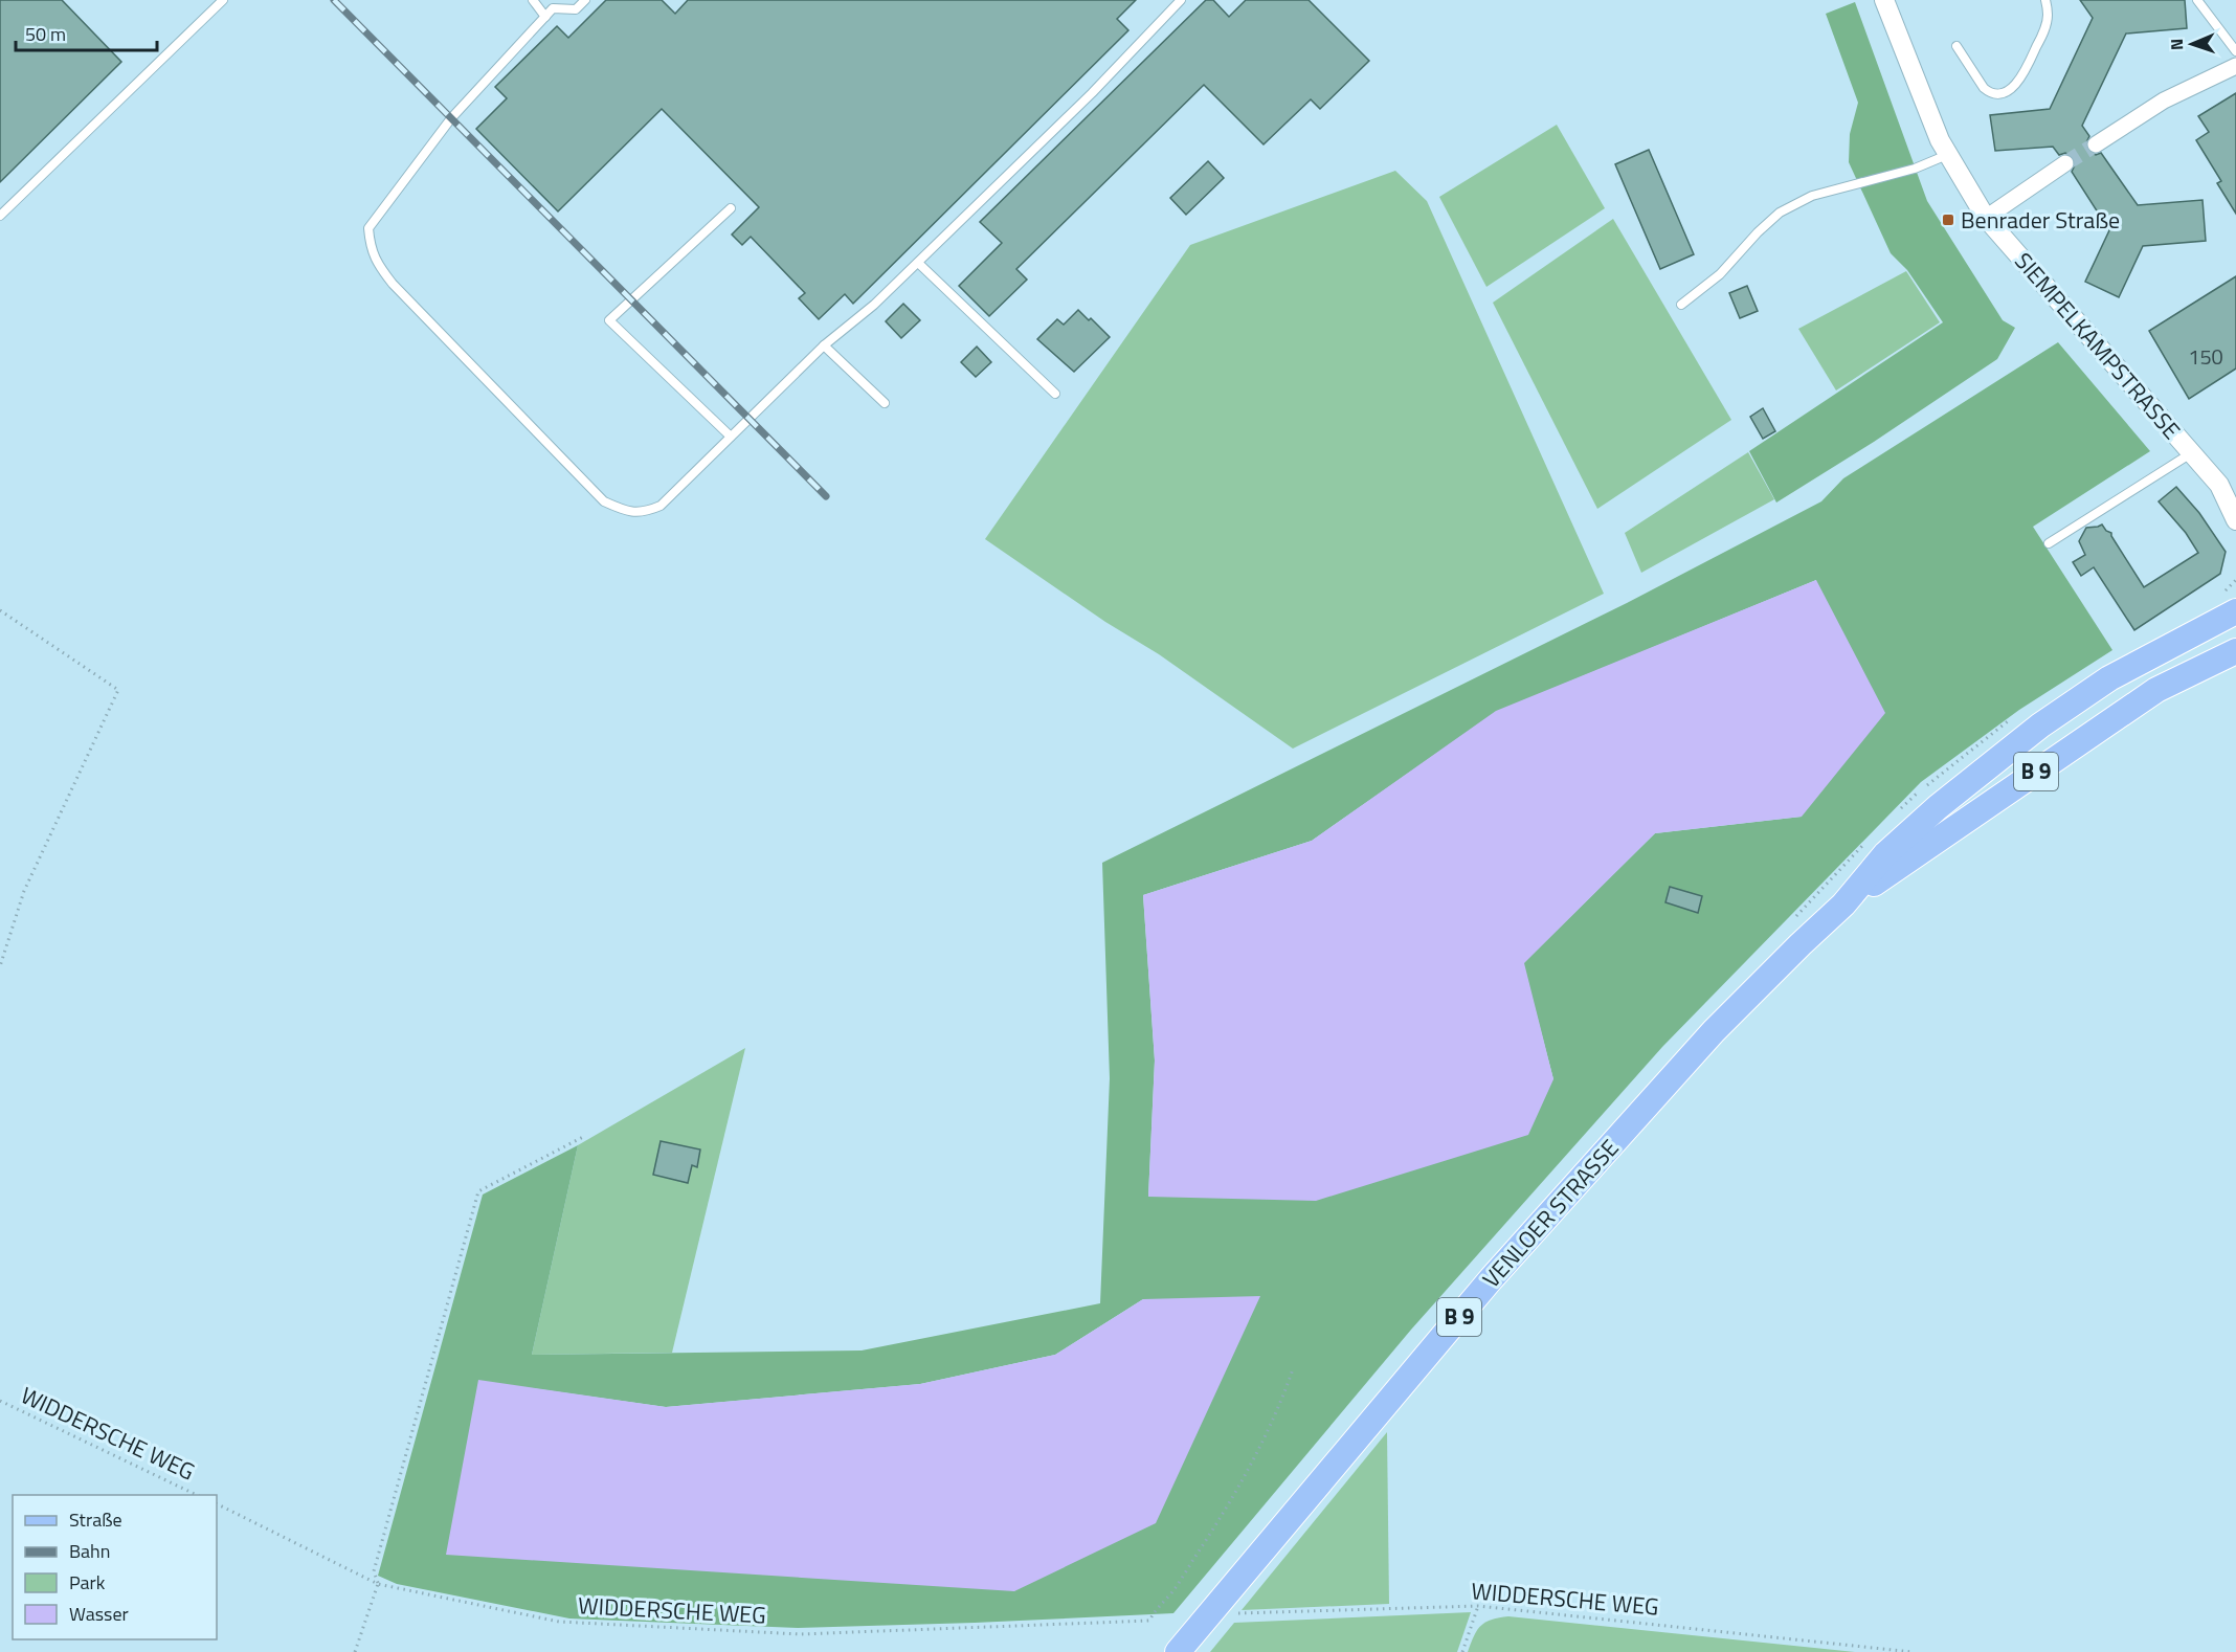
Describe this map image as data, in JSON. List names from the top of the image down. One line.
{"streets":{"main road":["B 9","VENLOER STRASSE"],"street":["SIEMPELKAMPSTRASSE"],"path":["WIDDERSCHE WEG"]},"crossings":[["VENLOER STRASSE","WIDDERSCHE WEG"]],"places":{"transit":["Benrader Straße"]},"house_numbers":["150"],"legend":["Straße","Bahn","Park","Wasser"],"scale_bar":"50 m","north":"left"}
